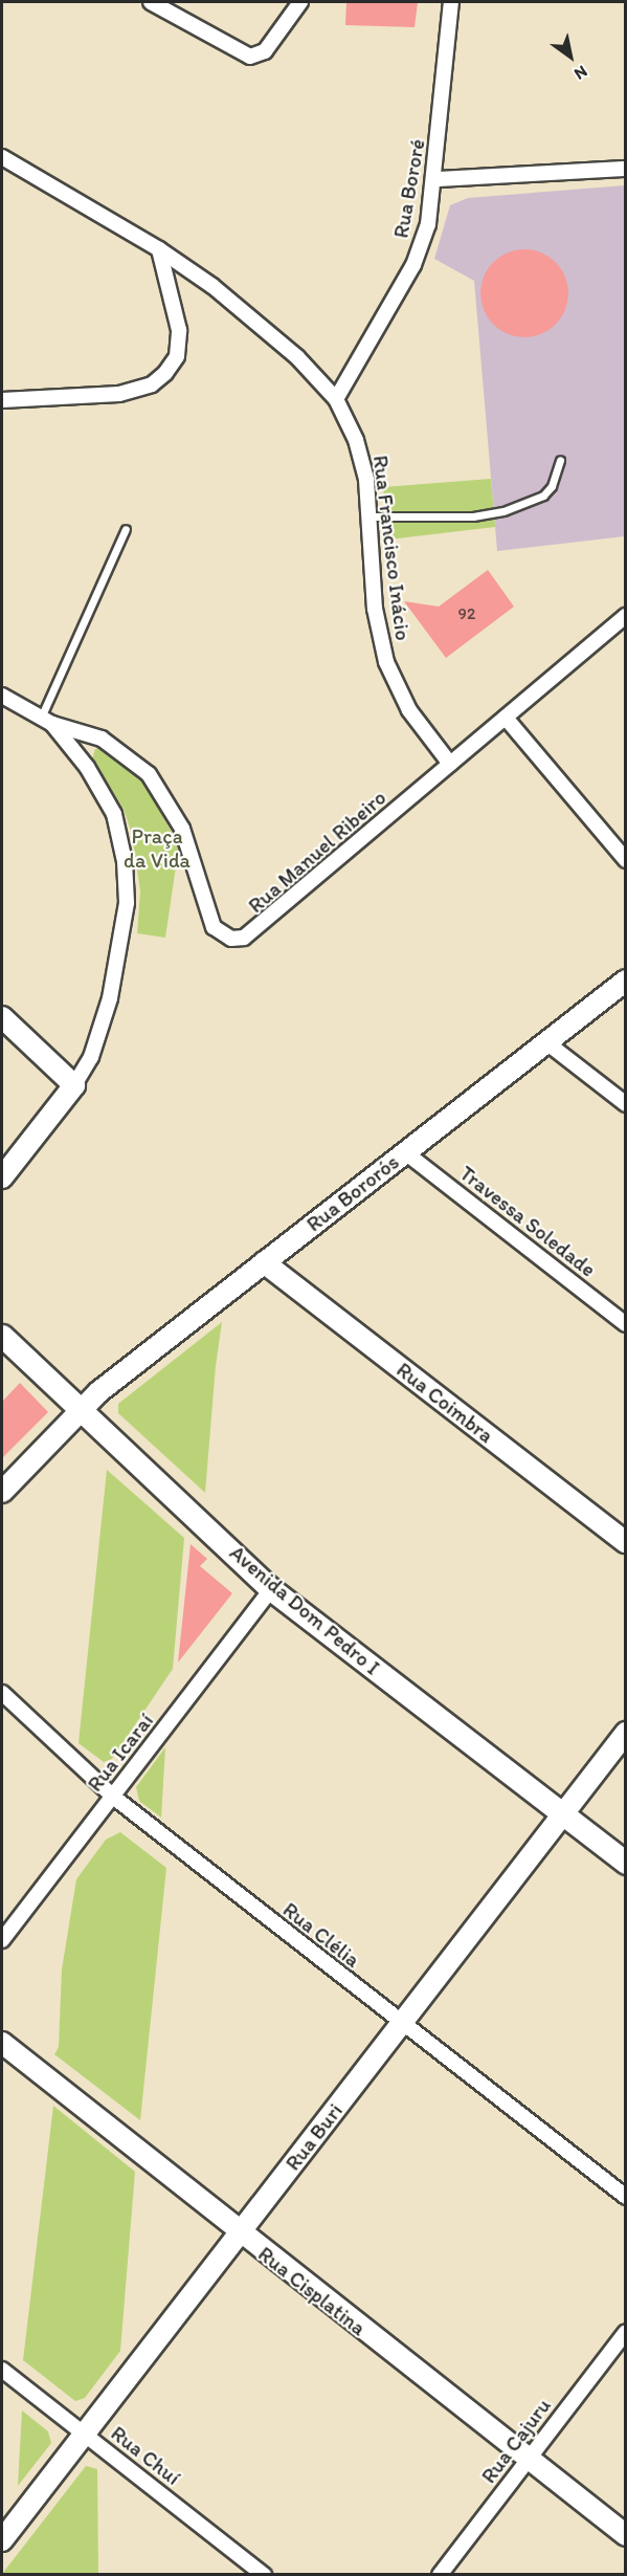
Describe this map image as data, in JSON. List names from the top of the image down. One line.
{"streets":{"main road":["Avenida Dom Pedro I"],"street":["Rua Bororé","Rua Francisco Inácio","Rua Manuel Ribeiro","Rua Bororós","Travessa Soledade","Rua Coimbra","Rua Icaraí","Rua Clélia","Rua Buri","Rua Cisplatina","Rua Cajuru","Rua Chuí"]},"crossings":[["Rua Bororé","Rua Francisco Inácio"],["Rua Francisco Inácio","Rua Manuel Ribeiro"],["Rua Bororós","Travessa Soledade"],["Rua Bororós","Rua Coimbra"],["Rua Bororós","Avenida Dom Pedro I"],["Avenida Dom Pedro I","Rua Icaraí"],["Avenida Dom Pedro I","Rua Buri"],["Rua Icaraí","Rua Clélia"],["Rua Clélia","Rua Buri"],["Rua Buri","Rua Cisplatina"],["Rua Buri","Rua Chuí"],["Rua Cisplatina","Rua Cajuru"]],"parks":["Praça da Vida"],"house_numbers":["92"],"north":"bottom right"}
